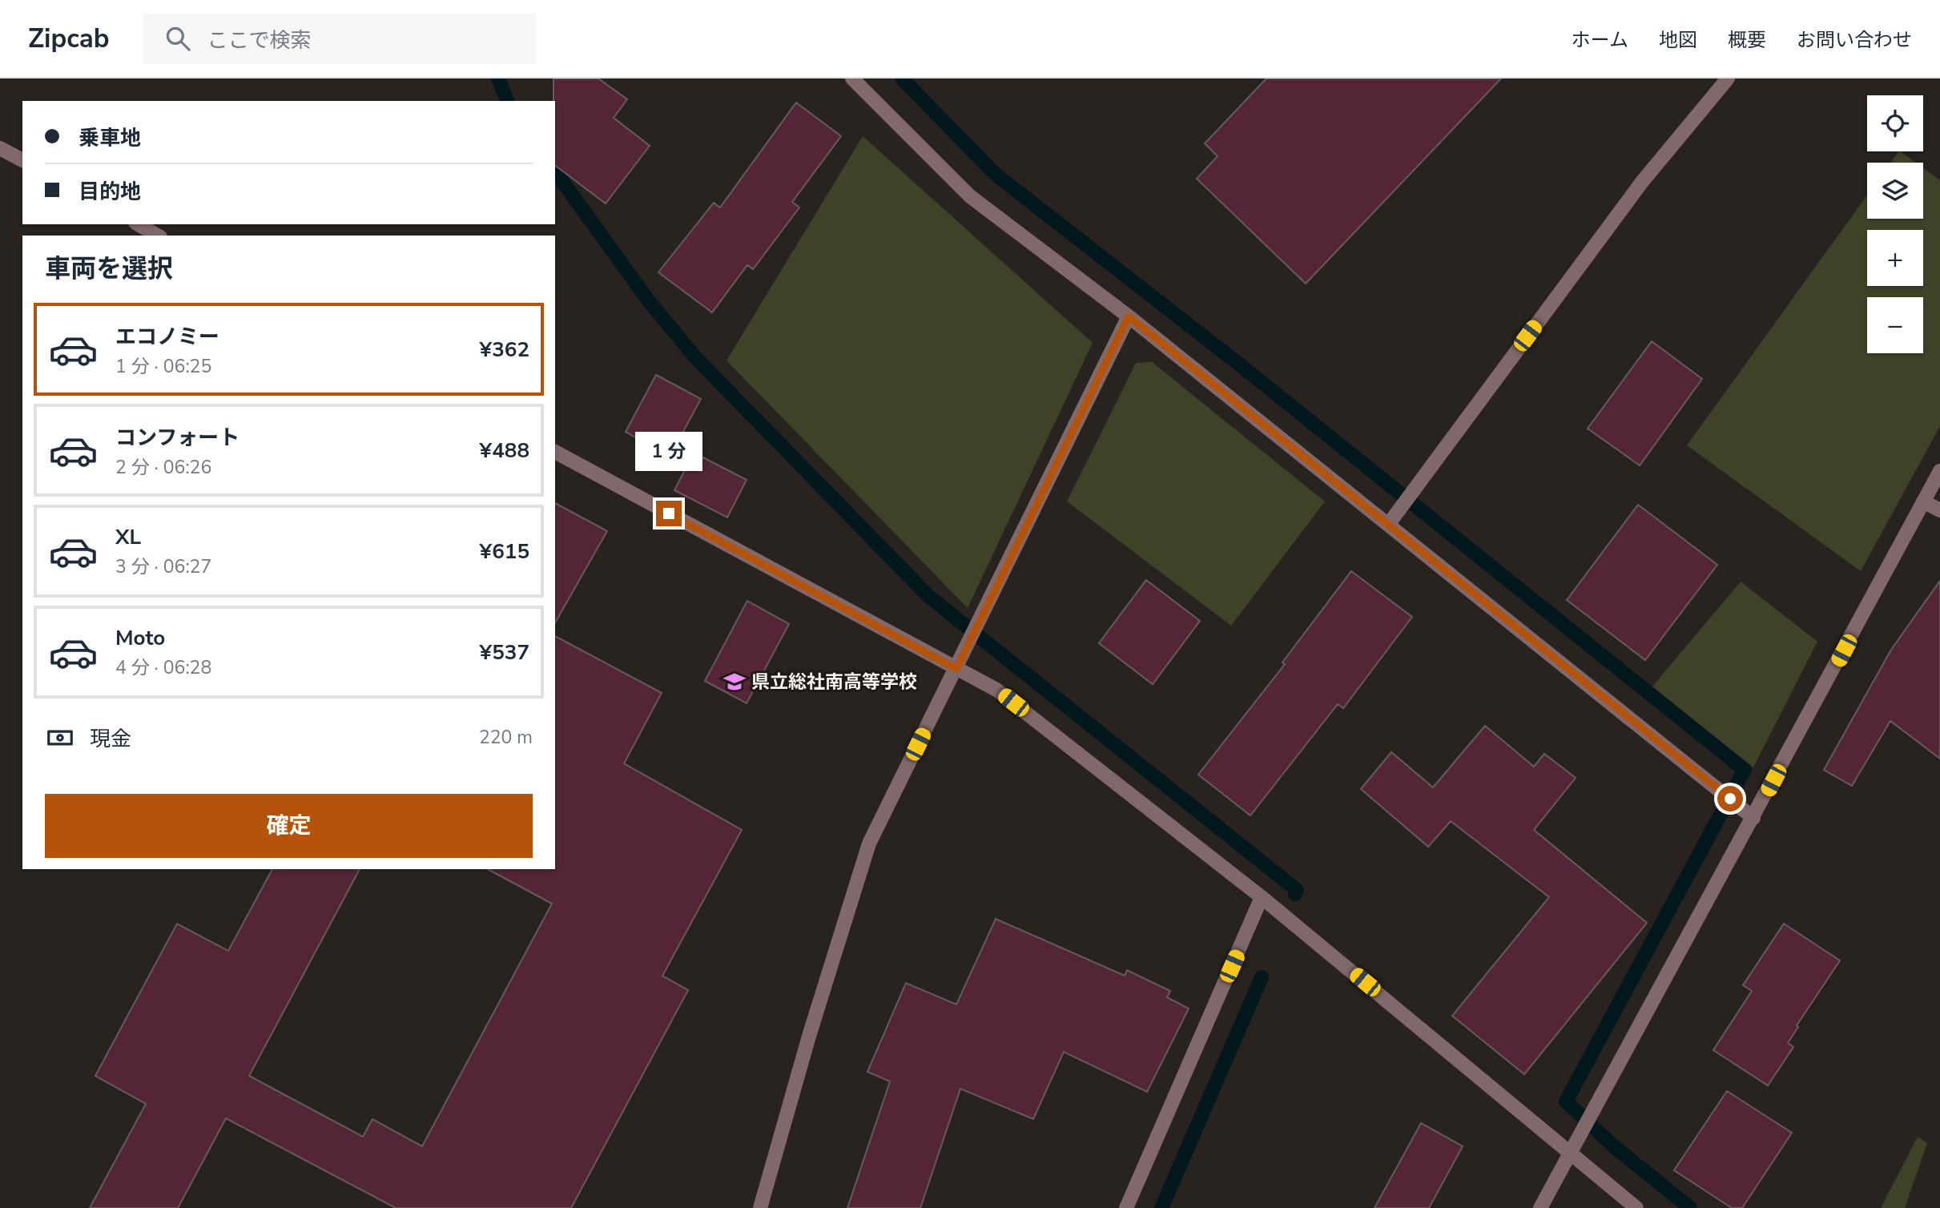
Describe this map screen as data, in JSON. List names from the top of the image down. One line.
{"places":{"school or university":["県立総社南高等学校"]},"page":{"header":"Zipcab","search":"ここで検索","nav":["ホーム","地図","概要","お問い合わせ"],"map_buttons":["+","−"],"banner":["乗車地","目的地"],"heading":"車両を選択","list":[{"name":"エコノミー","note":"1 分 · 06:25","value":"¥362"},{"name":"コンフォート","note":"2 分 · 06:26","value":"¥488"},{"name":"XL","note":"3 分 · 06:27","value":"¥615"},{"name":"Moto","note":"4 分 · 06:28","value":"¥537"}],"bubble":"1 分","pay":["現金","220 m"],"buttons":"確定"}}
